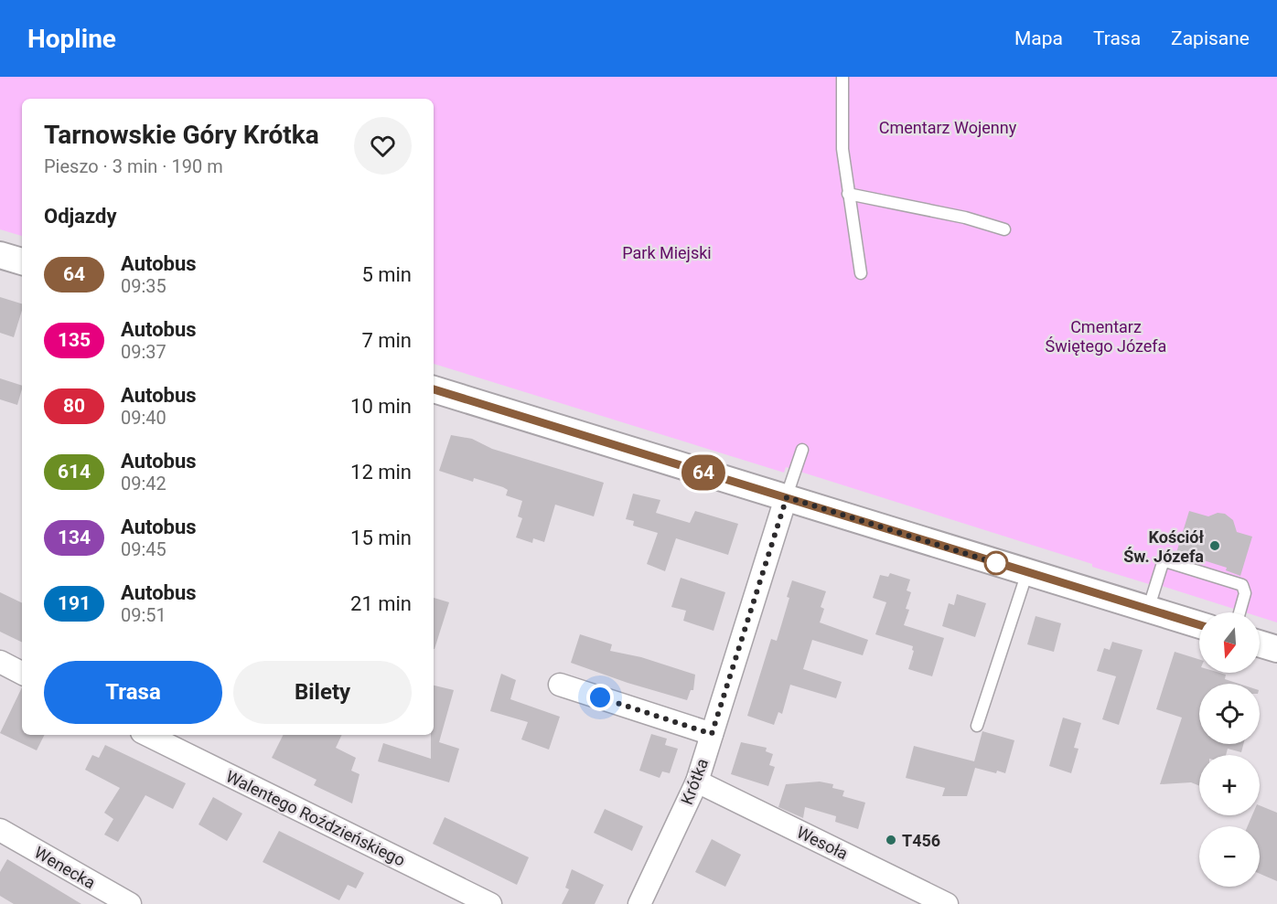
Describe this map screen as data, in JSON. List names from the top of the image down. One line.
{"streets":{"street":["Krótka","Walentego Roździeńskiego","Wesoła","Wenecka"]},"crossings":[["Krótka","Wesoła"]],"parks":["Cmentarz Wojenny","Park Miejski","Cmentarz Świętego Józefa"],"places":["Kościół Św. Józefa","T456"],"lines":["bus line 64"],"north":"bottom","page":{"header":"Hopline","nav":["Mapa","Trasa","Zapisane"],"on_map":"64","heading":[["Tarnowskie Góry Krótka","Pieszo · 3 min · 190 m"],"Odjazdy"],"list":[{"mark":"64","name":"Autobus","note":"09:35","value":"5 min"},{"mark":"135","name":"Autobus","note":"09:37","value":"7 min"},{"mark":"80","name":"Autobus","note":"09:40","value":"10 min"},{"mark":"614","name":"Autobus","note":"09:42","value":"12 min"},{"mark":"134","name":"Autobus","note":"09:45","value":"15 min"},{"mark":"191","name":"Autobus","note":"09:51","value":"21 min"}],"map_buttons":["+","−"],"buttons":["Trasa","Bilety"]}}
